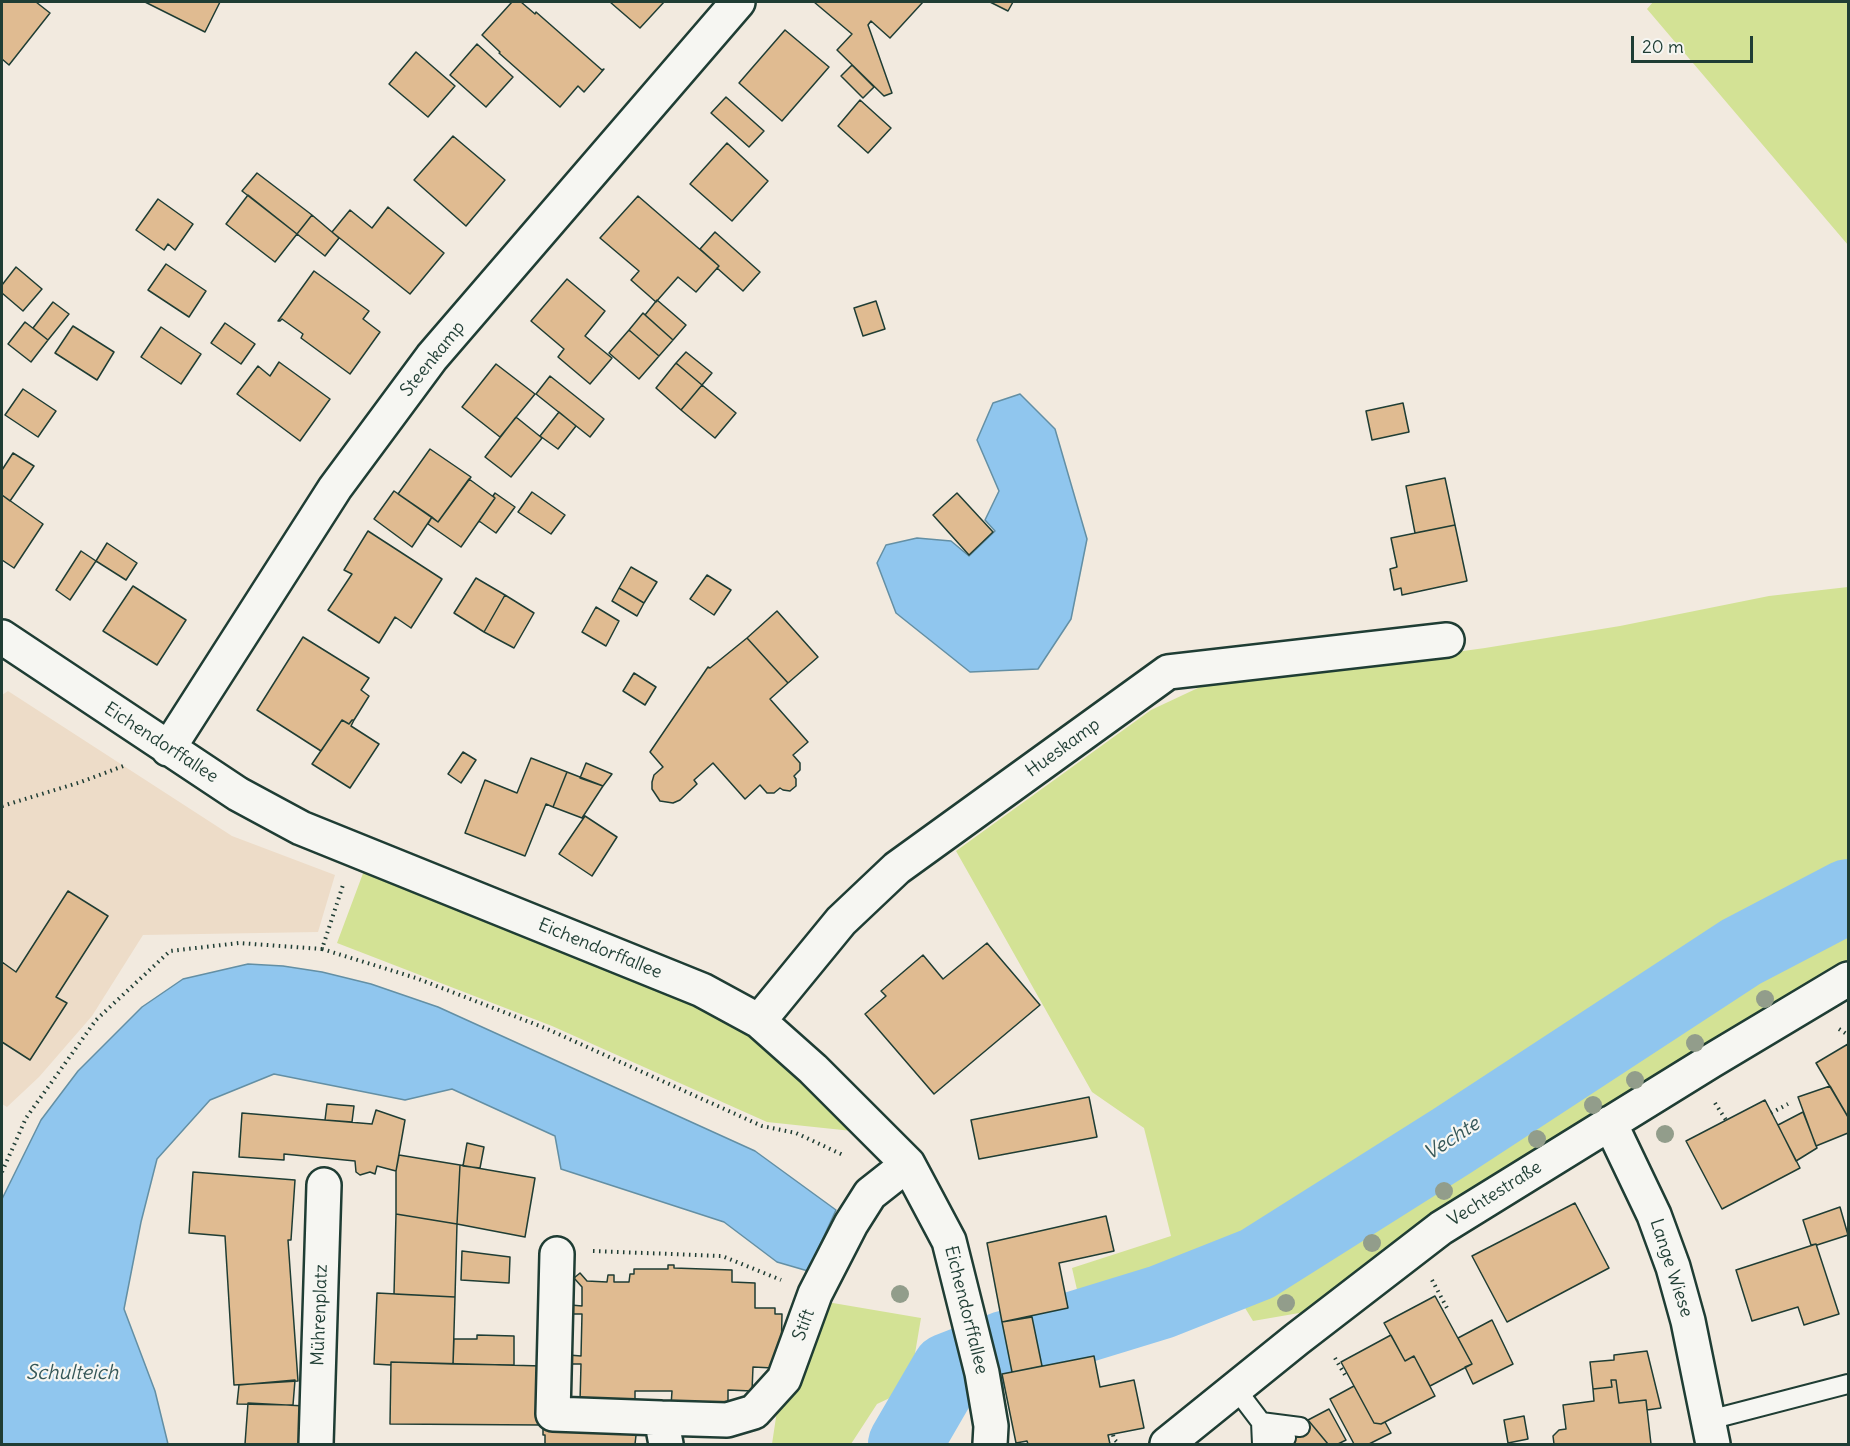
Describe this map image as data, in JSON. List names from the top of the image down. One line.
{"streets":{"street":["Steenkamp","Eichendorffallee","Hueskamp","Vechtestraße","Lange Wiese","Mührenplatz","Stift"]},"crossings":[["Steenkamp","Eichendorffallee"],["Eichendorffallee","Hueskamp"],["Eichendorffallee","Stift"],["Vechtestraße","Lange Wiese"]],"water":["Vechte","Schulteich"],"scale_bar":"20 m"}
